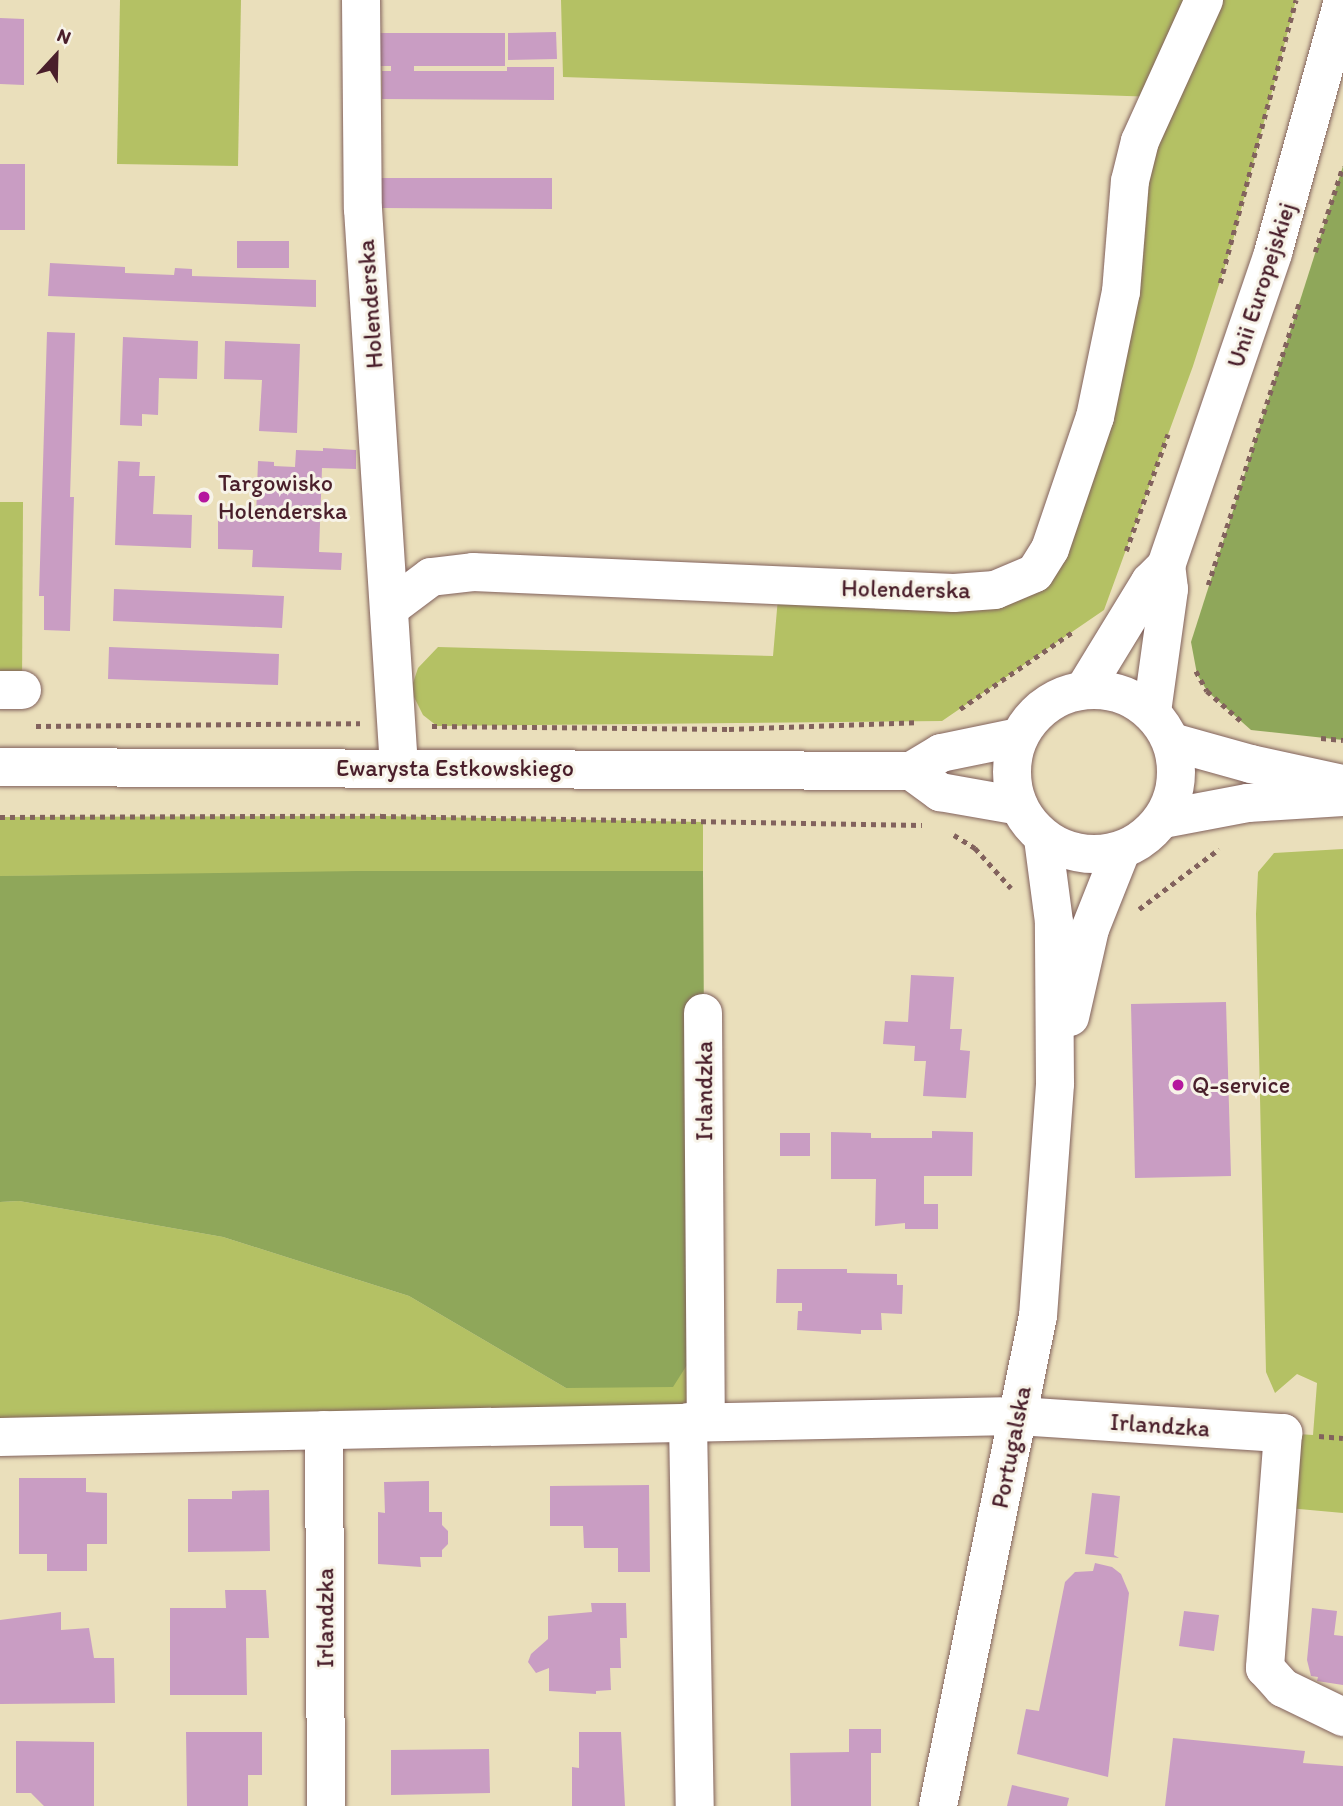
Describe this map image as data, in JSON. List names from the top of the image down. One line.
{"streets":{"street":["Unii Europejskiej","Holenderska","Ewarysta Estkowskiego","Irlandzka","Portugalska"]},"crossings":[["Unii Europejskiej","Portugalska"],["Holenderska","Ewarysta Estkowskiego"],["Irlandzka","Portugalska"]],"places":["Targowisko Holenderska","Q-service"],"north":"top"}
